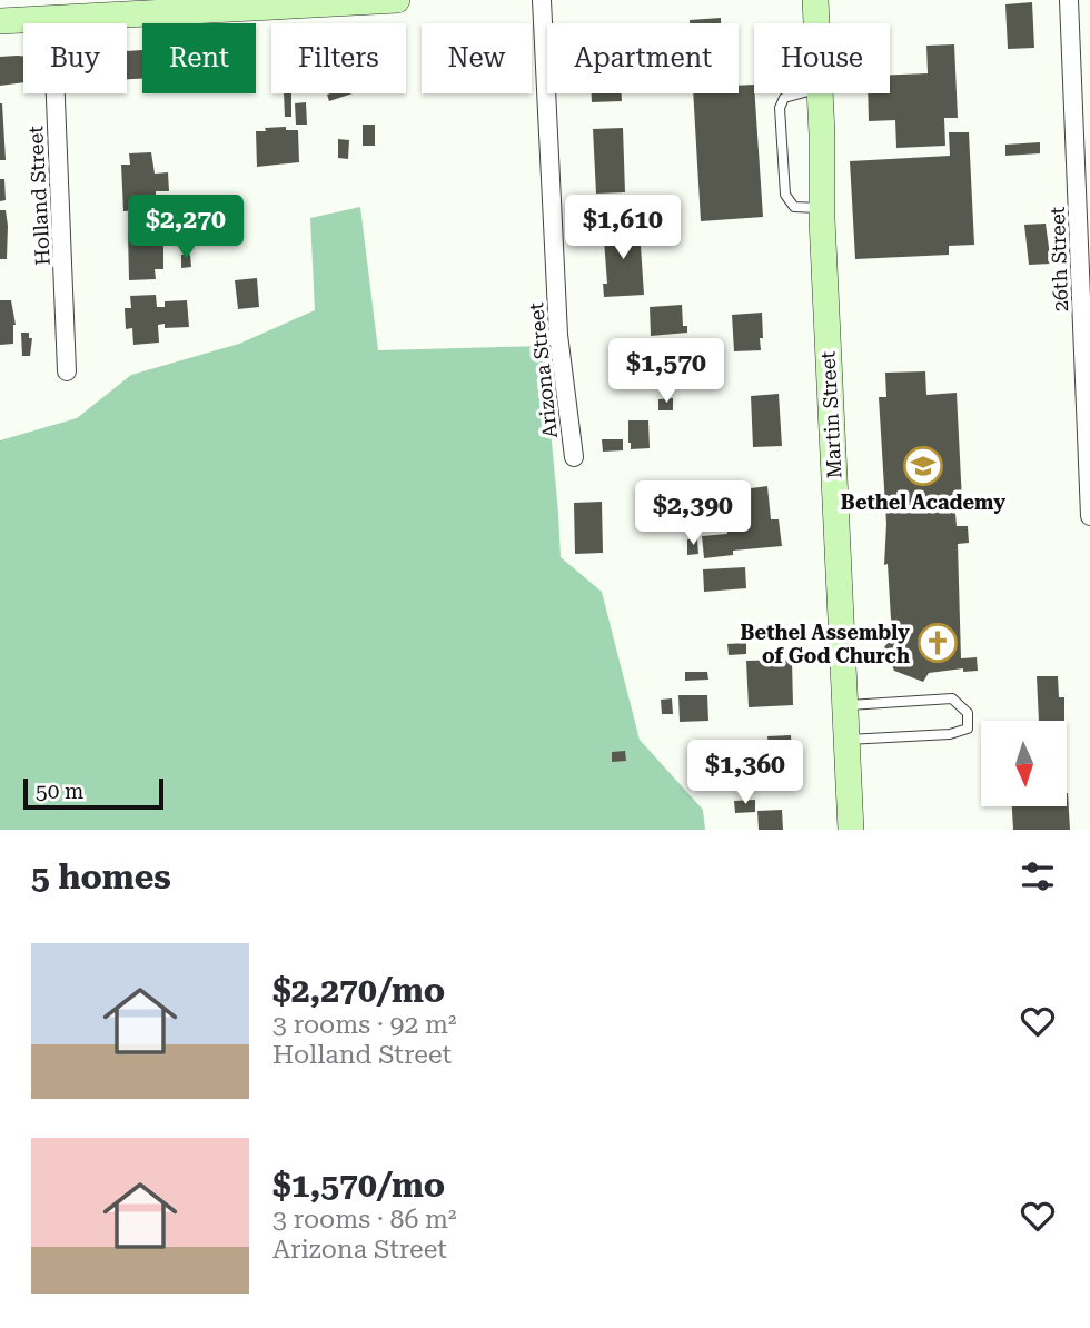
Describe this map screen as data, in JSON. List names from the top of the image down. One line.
{"streets":{"street":["Holland Street","26th Street","Arizona Street","Martin Street"]},"places":{"school or university":["Bethel Academy"],"church":["Bethel Assembly of God Church"]},"scale_bar":"50 m","north":"bottom","page":{"chip":["Buy","Rent","Filters","New","Apartment","House"],"price":["$2,270","$1,610","$1,570","$2,390","$1,360"],"scale":"50 m","heading":"5 homes","list":[{"name":"$2,270/mo","note":"3 rooms · 92 m² · Holland Street"},{"name":"$1,570/mo","note":"3 rooms · 86 m² · Arizona Street"}]}}
